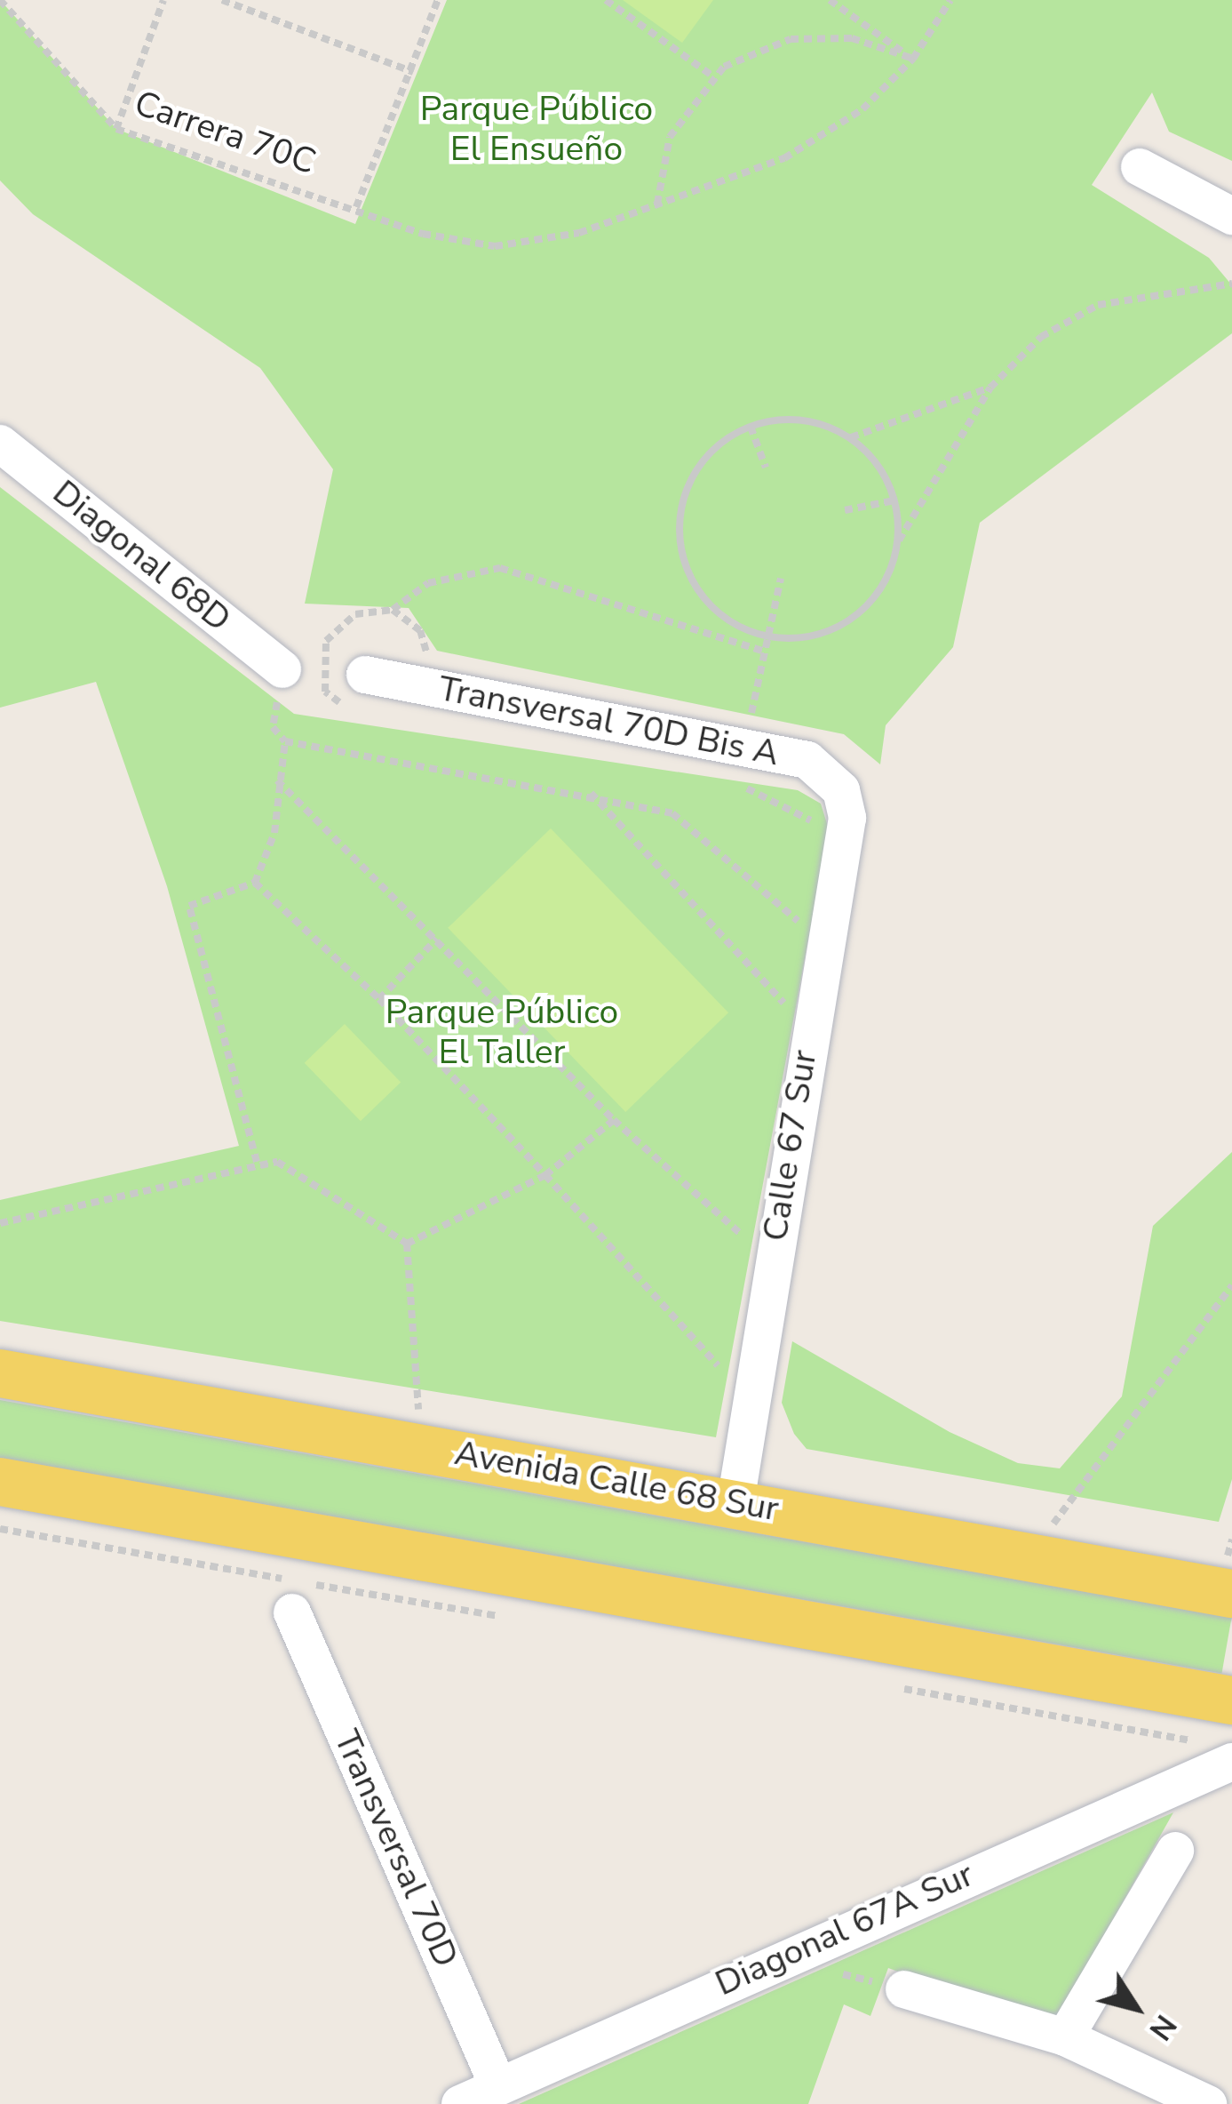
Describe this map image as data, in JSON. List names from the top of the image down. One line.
{"streets":{"main road":["Avenida Calle 68 Sur"],"street":["Diagonal 68D","Transversal 70D Bis A","Calle 67 Sur","Transversal 70D","Diagonal 67A Sur"],"path":["Carrera 70C"]},"crossings":[["Transversal 70D Bis A","Calle 67 Sur"],["Calle 67 Sur","Avenida Calle 68 Sur"],["Transversal 70D","Diagonal 67A Sur"]],"parks":["Parque Público El Ensueño","Parque Público El Taller"],"north":"bottom right"}
